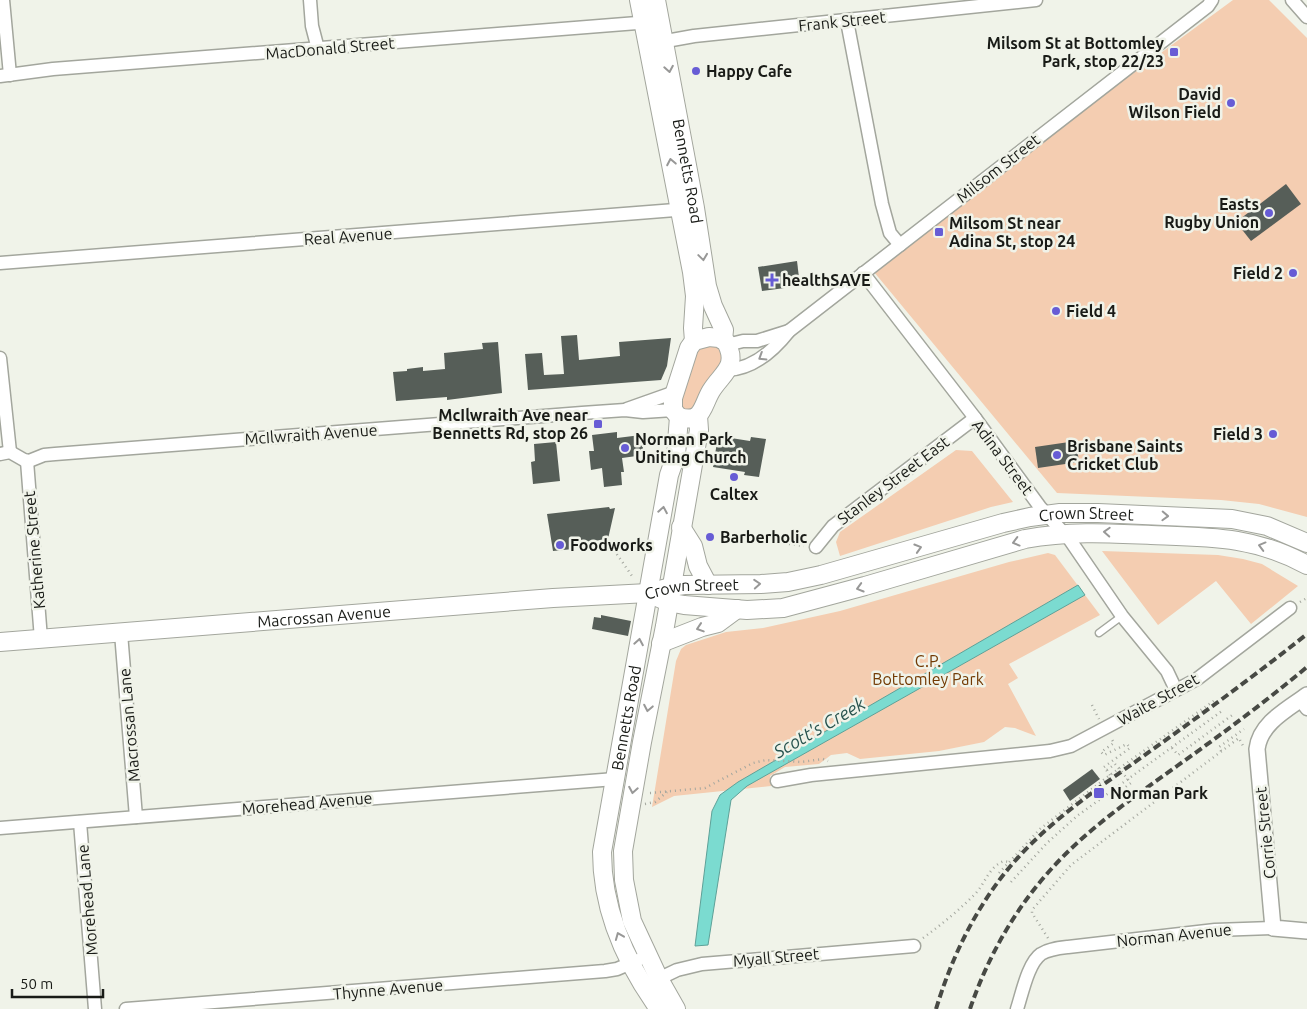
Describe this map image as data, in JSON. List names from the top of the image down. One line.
{"streets":{"main road":["Bennetts Road","Crown Street","Macrossan Avenue"],"street":["Frank Street","MacDonald Street","Milsom Street","Real Avenue","McIlwraith Avenue","Adina Street","Stanley Street East","Katherine Street","Waite Street","Macrossan Lane","Morehead Avenue","Corrie Street","Morehead Lane","Norman Avenue","Myall Street","Thynne Avenue"]},"crossings":[["Frank Street","Bennetts Road"],["MacDonald Street","Bennetts Road"],["Milsom Street","Bennetts Road"],["Milsom Street","Adina Street"],["Bennetts Road","Real Avenue"],["Bennetts Road","McIlwraith Avenue"],["Bennetts Road","Crown Street"],["Bennetts Road","Macrossan Avenue"],["Bennetts Road","Morehead Avenue"],["Bennetts Road","Myall Street"],["Bennetts Road","Thynne Avenue"],["McIlwraith Avenue","Katherine Street"],["Adina Street","Stanley Street East"],["Adina Street","Crown Street"],["Adina Street","Waite Street"],["Crown Street","Macrossan Avenue"],["Katherine Street","Macrossan Avenue"],["Macrossan Avenue","Macrossan Lane"],["Macrossan Lane","Morehead Avenue"],["Morehead Avenue","Morehead Lane"],["Corrie Street","Norman Avenue"]],"water":["Scott's Creek"],"parks":["C.P. Bottomley Park"],"places":{"transit":["Milsom St at Bottomley Park, stop 22/23","Milsom St near Adina St, stop 24","McIlwraith Ave near Bennetts Rd, stop 26","Norman Park"],"other":["Happy Cafe","David Wilson Field","Easts Rugby Union","Field 2","Field 4","Field 3","Norman Park Uniting Church","Brisbane Saints Cricket Club","Caltex","Barberholic","Foodworks"],"health":["healthSAVE"]},"scale_bar":"50 m"}
